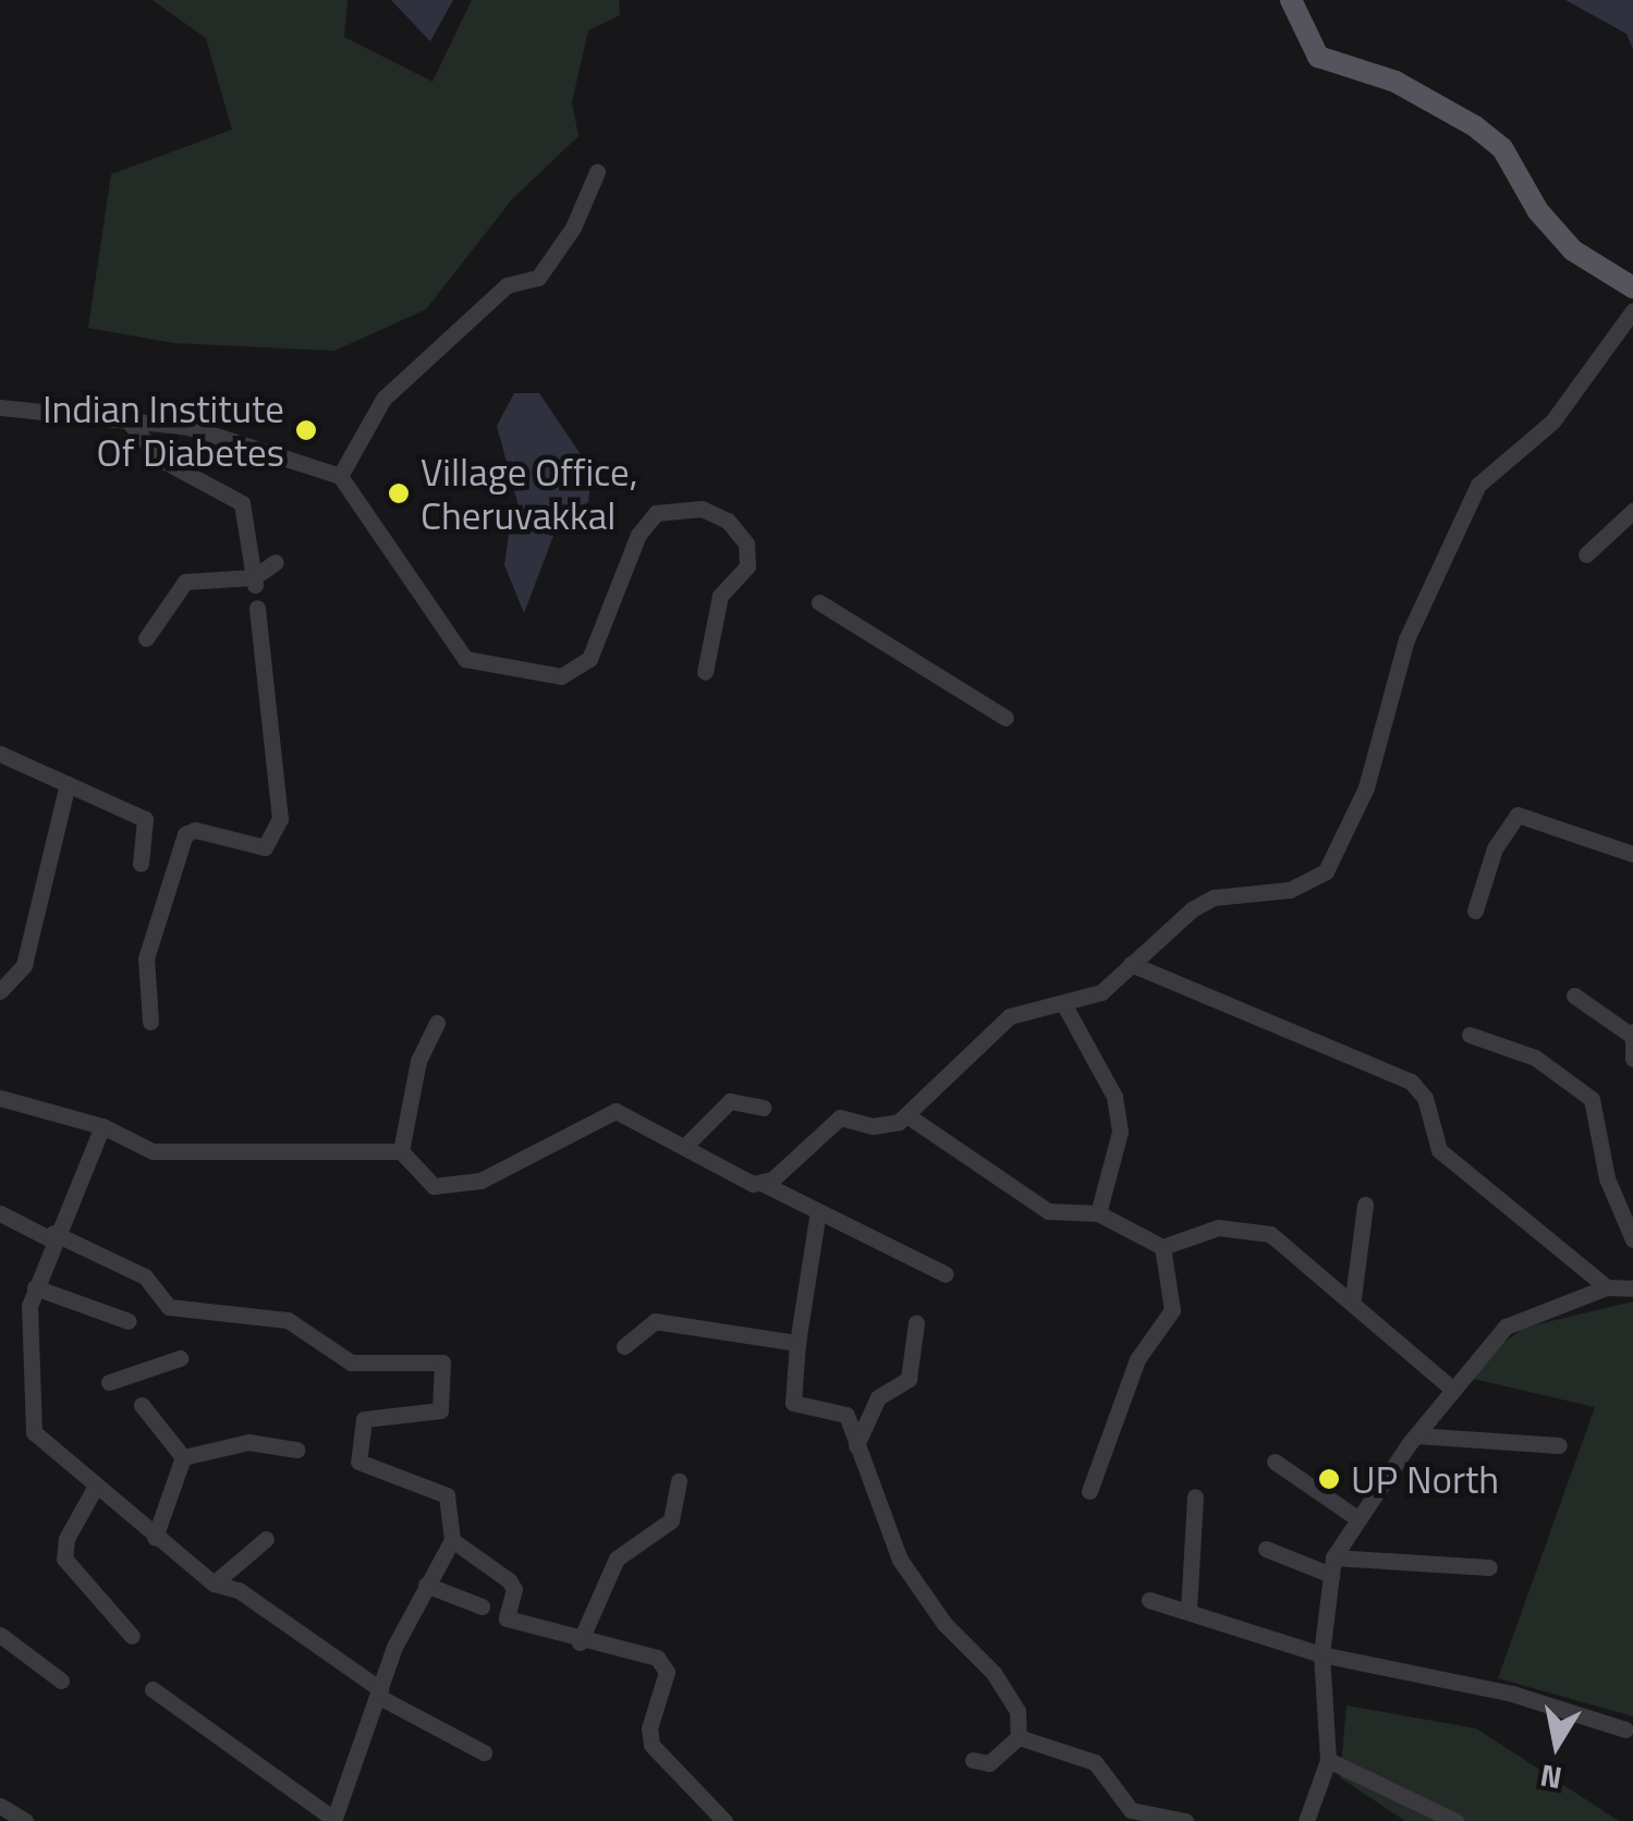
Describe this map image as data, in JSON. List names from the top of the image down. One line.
{"places":["Indian Institute Of Diabetes","Village Office, Cheruvakkal","UP North"],"north":"bottom"}
